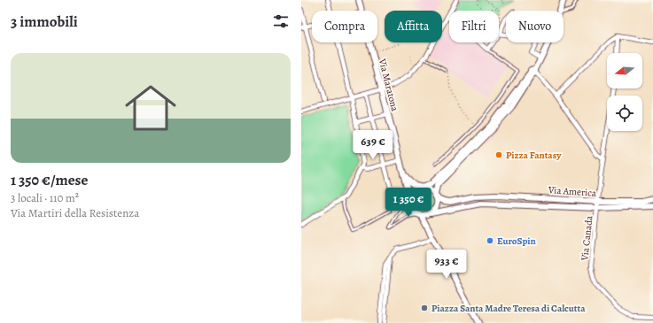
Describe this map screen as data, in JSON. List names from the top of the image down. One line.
{"streets":{"street":["Via Maratona","Via America","Via Canada"]},"crossings":[["Via Maratona","Via America"],["Via America","Via Canada"]],"places":["Pizza Fantasy","EuroSpin","Piazza Santa Madre Teresa di Calcutta"],"north":"left","page":{"heading":"3 immobili","chip":["Compra","Affitta","Filtri","Nuovo"],"list":[{"name":"1 350 €/mese","note":"3 locali · 110 m² · Via Martiri della Resistenza"}],"price":["639 €","1 350 €","933 €"]}}
